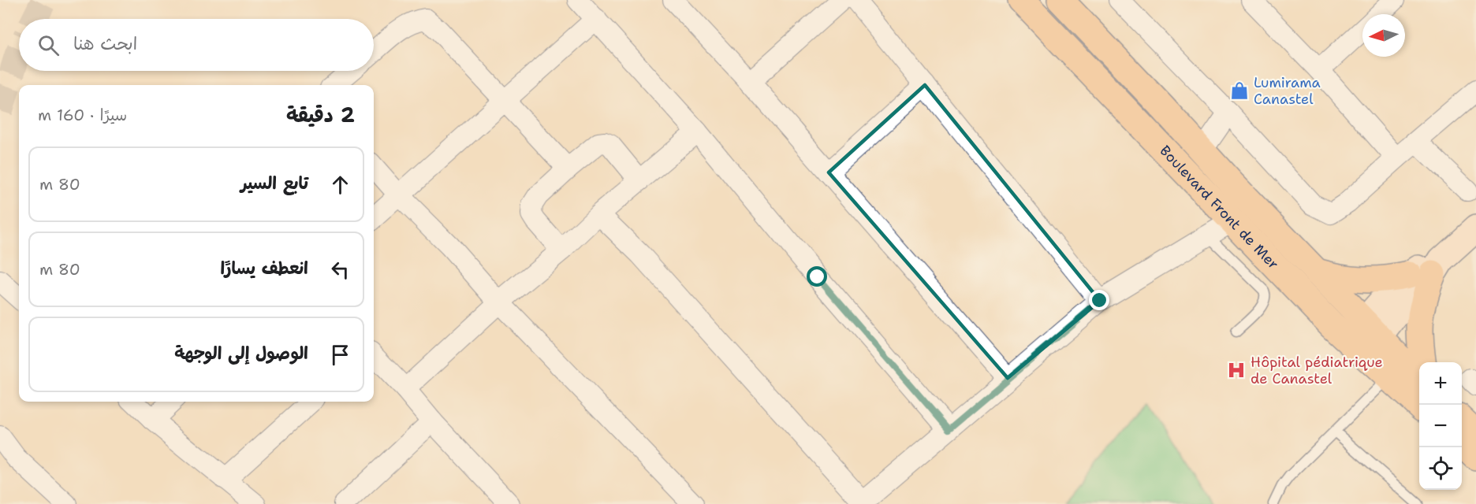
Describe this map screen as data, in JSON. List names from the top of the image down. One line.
{"streets":{"main road":["Boulevard Front de Mer"]},"places":{"shop":["Lumirama Canastel"],"hospital":["Hôpital pédiatrique de Canastel"]},"north":"left","page":{"search":"ابحث هنا","heading":["2 دقيقة","سيرًا · 160 m"],"list":[["تابع السير","80 m"],["انعطف يسارًا","80 m"],"الوصول إلى الوجهة"],"map_buttons":["+","−"]}}
